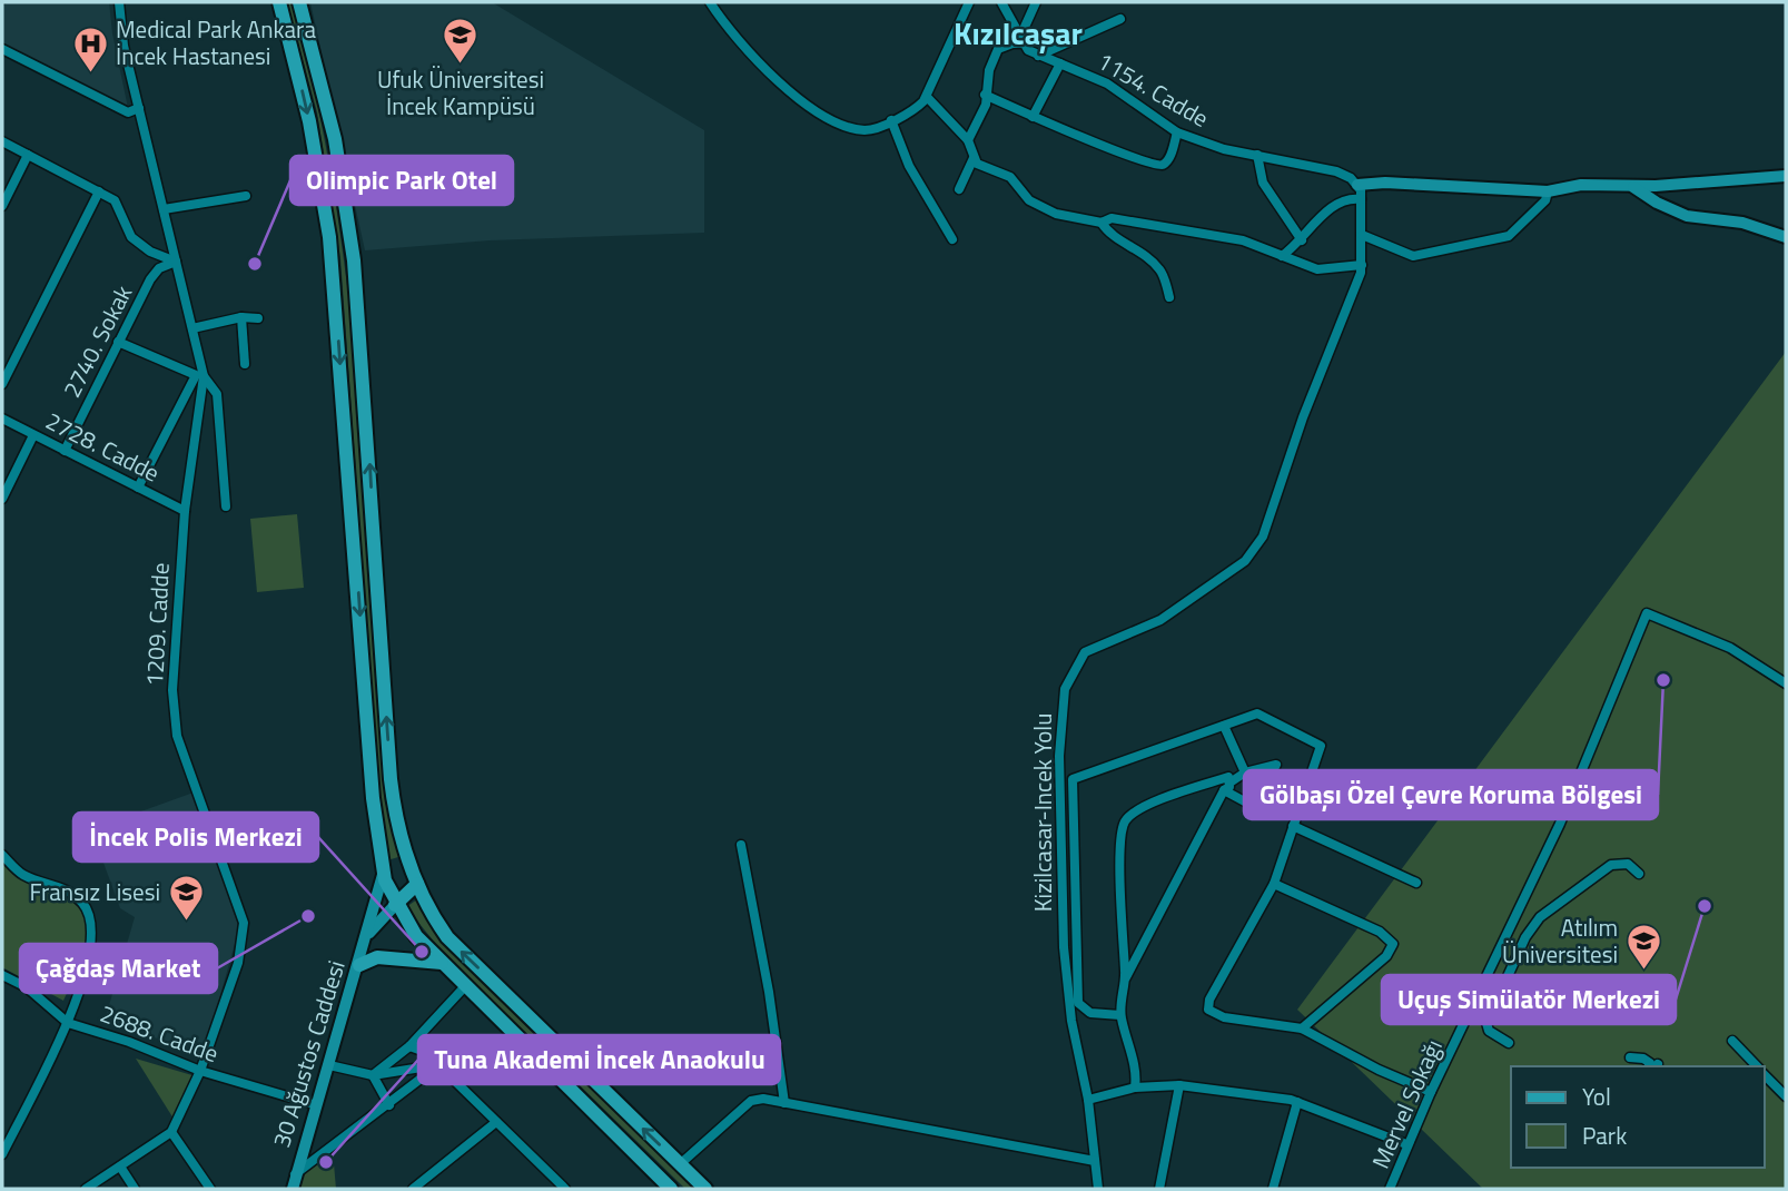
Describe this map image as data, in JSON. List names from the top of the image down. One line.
{"streets":{"street":["1154. Cadde","2740. Sokak","2728. Cadde","1209. Cadde","Kizilcasar-Incek Yolu","2688. Cadde","30 Ağustos Caddesi","Mervel Sokağı"]},"crossings":[["1154. Cadde","Kizilcasar-Incek Yolu"],["2740. Sokak","2728. Cadde"],["2740. Sokak","1209. Cadde"],["2728. Cadde","1209. Cadde"],["1209. Cadde","2688. Cadde"],["2688. Cadde","30 Ağustos Caddesi"]],"districts":["Kızılcaşar"],"places":{"school or university":["Ufuk Üniversitesi İncek Kampüsü","Fransız Lisesi","Atılım Üniversitesi"],"hospital":["Medical Park Ankara İncek Hastanesi"],"other":["Olimpic Park Otel","Gölbaşı Özel Çevre Koruma Bölgesi","Uçuş Simülatör Merkezi","Çağdaş Market","İncek Polis Merkezi","Tuna Akademi İncek Anaokulu"]},"legend":["Yol","Park"]}
